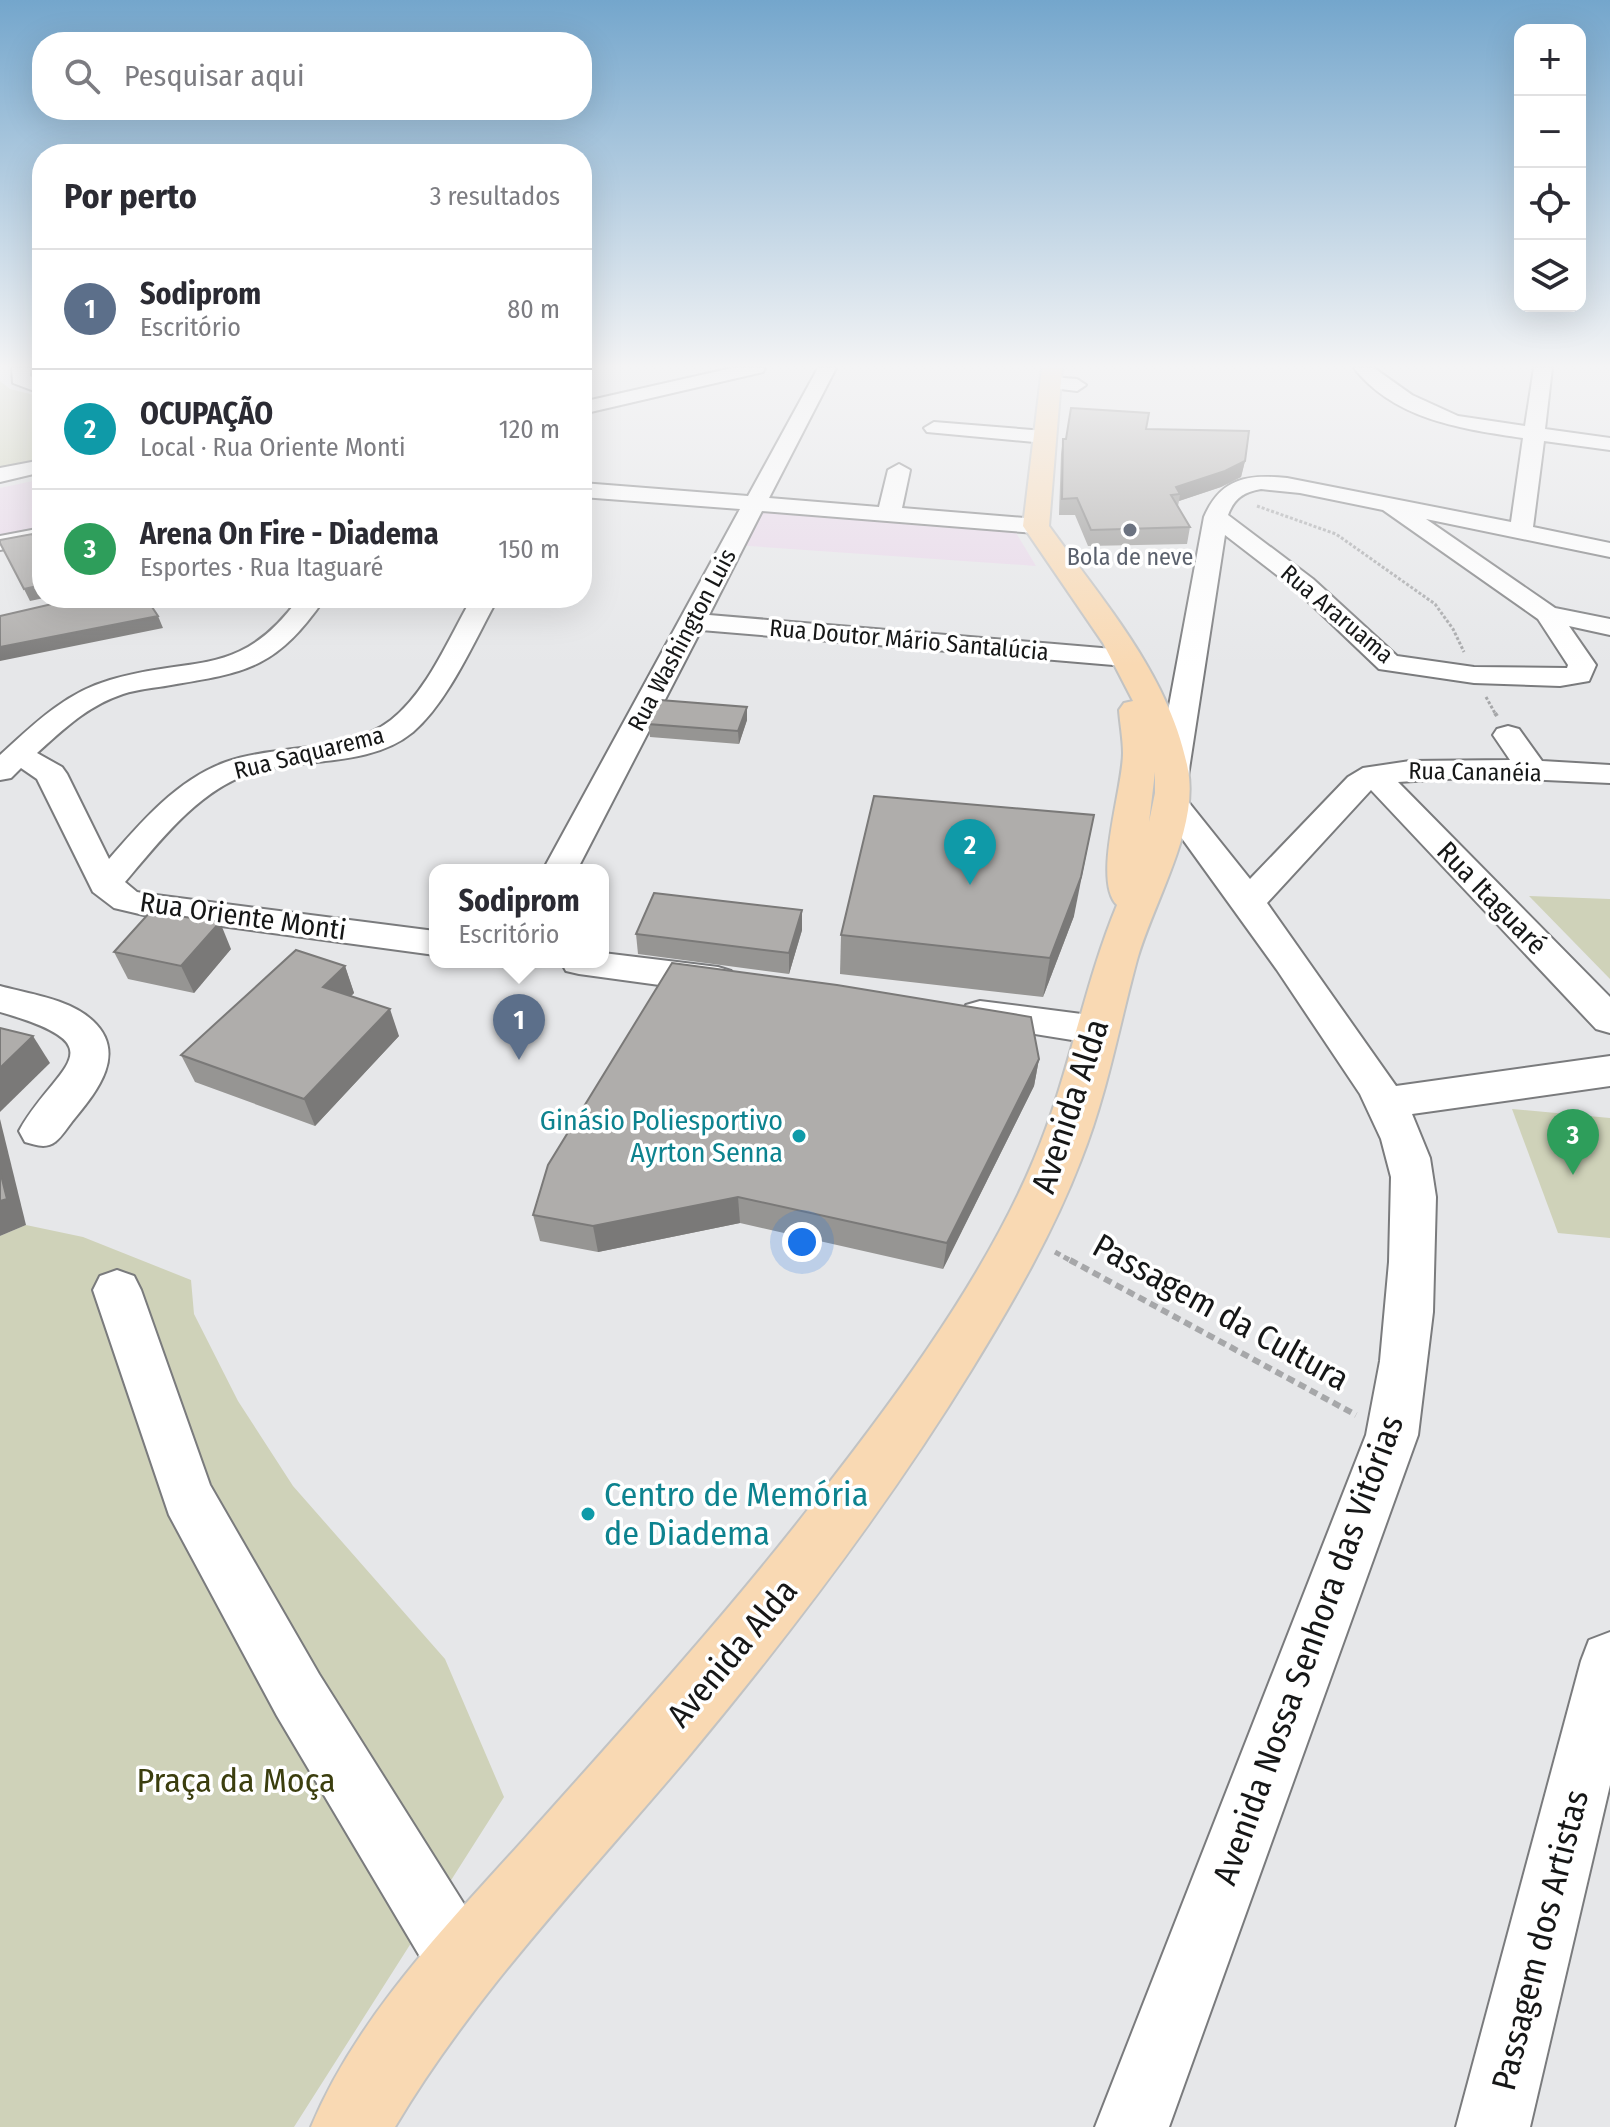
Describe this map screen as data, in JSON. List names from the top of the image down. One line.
{"streets":{"main road":["Avenida Alda"],"street":["Rua Araruama","Rua Washington Luis","Rua Doutor Mário Santalúcia","Rua Saquarema","Rua Cananéia","Rua Itaguaré","Rua Oriente Monti","Avenida Nossa Senhora das Vitórias","Passagem dos Artistas"],"path":["Passagem da Cultura"]},"crossings":[["Rua Washington Luis","Rua Doutor Mário Santalúcia"],["Rua Doutor Mário Santalúcia","Avenida Alda"],["Rua Saquarema","Rua Oriente Monti"],["Rua Cananéia","Rua Itaguaré"],["Rua Cananéia","Avenida Nossa Senhora das Vitórias"],["Avenida Alda","Passagem da Cultura"],["Avenida Alda","Avenida Nossa Senhora das Vitórias"],["Passagem da Cultura","Avenida Nossa Senhora das Vitórias"]],"parks":["Praça da Moça"],"places":["Bola de neve","Ginásio Poliesportivo Ayrton Senna","Centro de Memória de Diadema"],"page":{"map_buttons":["+","−"],"search":"Pesquisar aqui","heading":["Por perto","3 resultados"],"list":[{"mark":"1","name":"Sodiprom","note":"Escritório","value":"80 m"},{"mark":"2","name":"OCUPAÇÃO","note":"Local · Rua Oriente Monti","value":"120 m"},{"mark":"3","name":"Arena On Fire - Diadema","note":"Esportes · Rua Itaguaré","value":"150 m"}],"pins":["2","1","3"],"popup":["Sodiprom","Escritório"]}}
